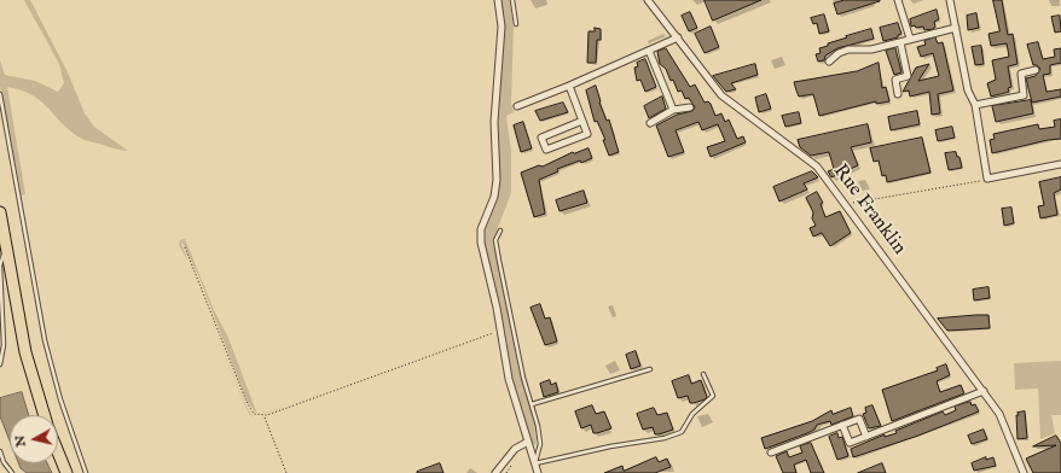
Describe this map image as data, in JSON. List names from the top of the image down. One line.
{"streets":{"street":["Rue Franklin"]},"north":"left"}
